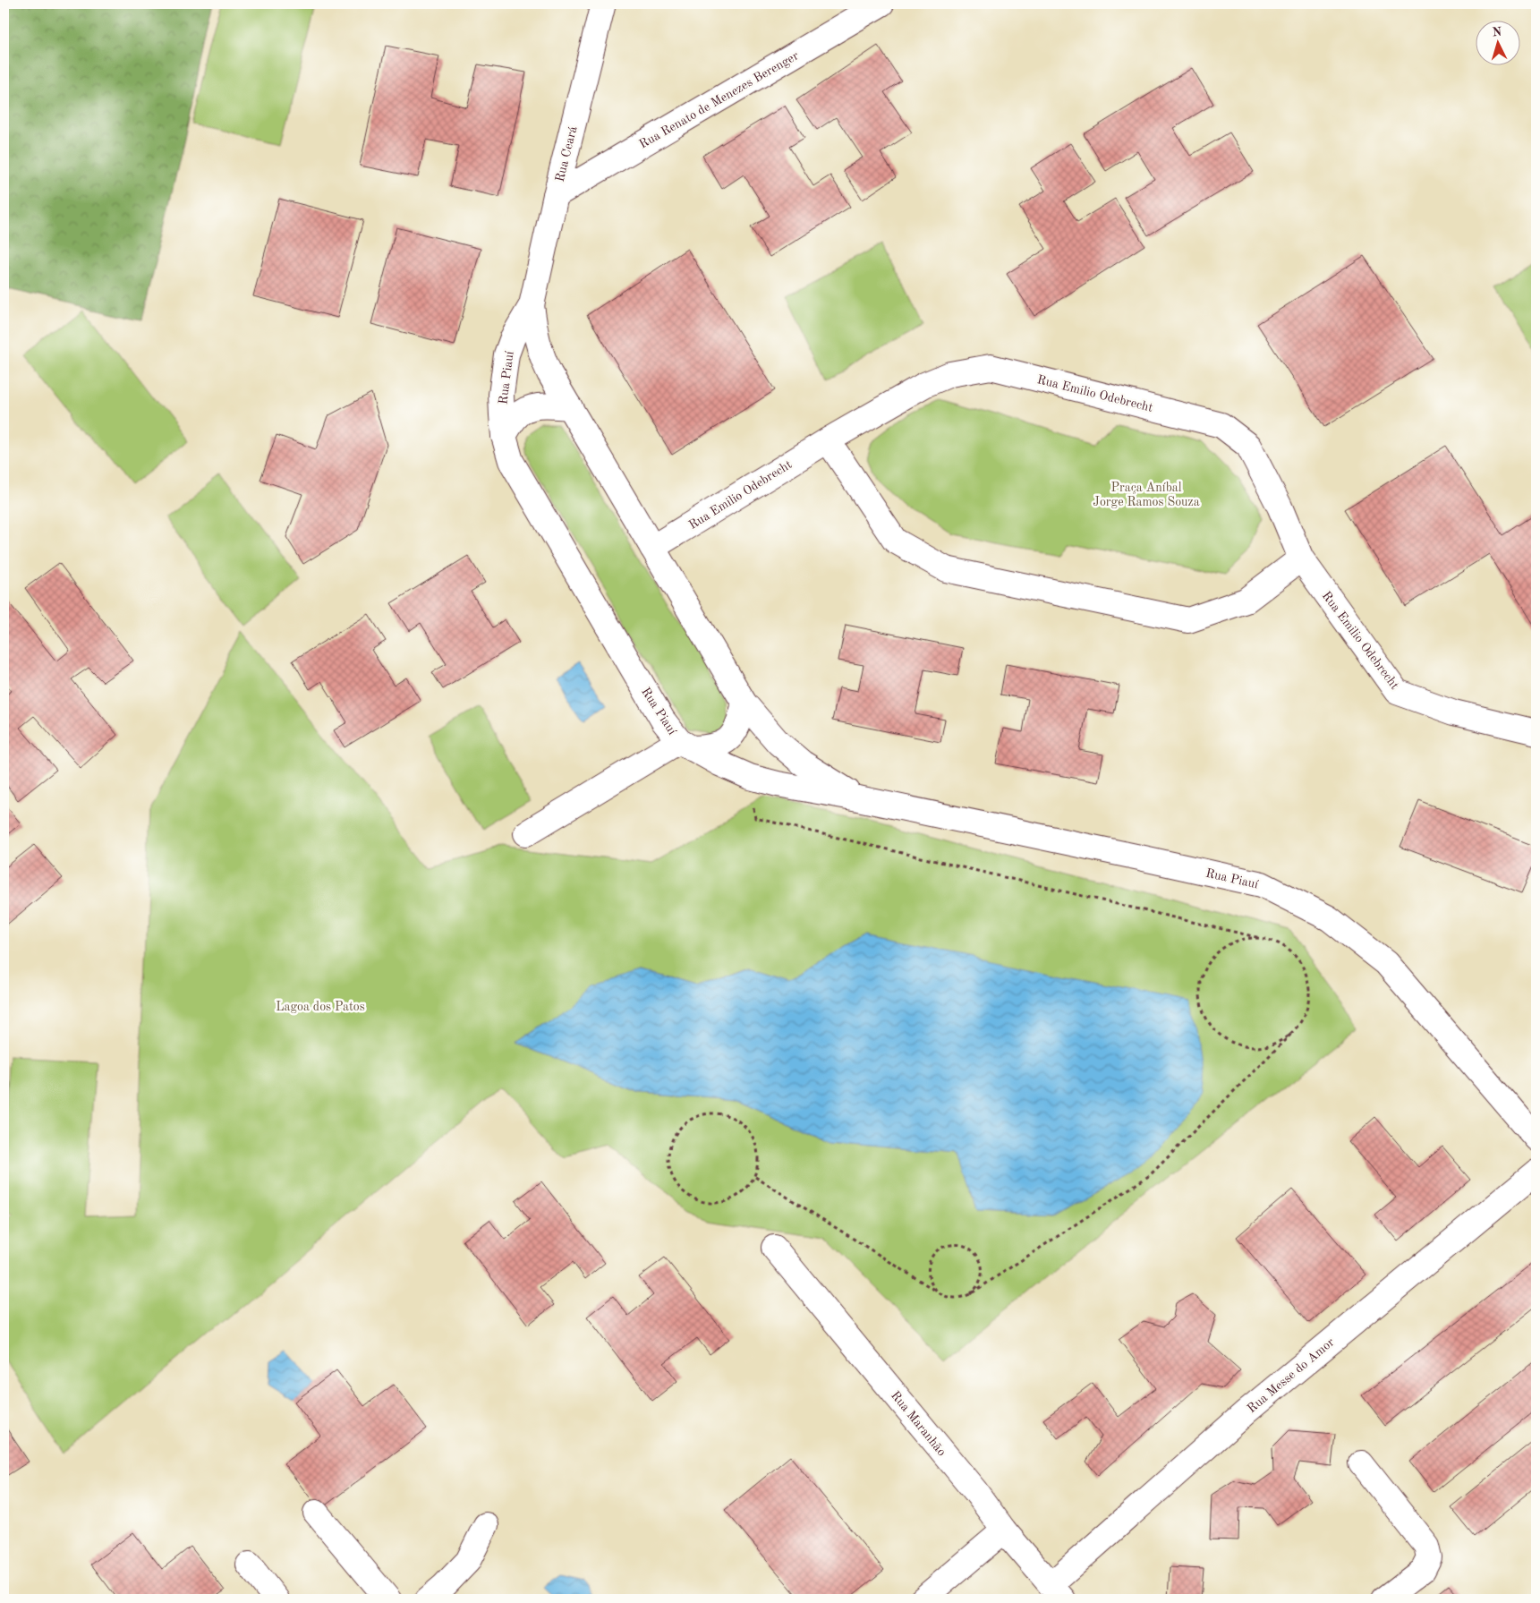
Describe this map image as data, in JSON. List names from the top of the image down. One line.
{"streets":{"street":["Rua Renato de Menezes Berenger","Rua Ceará","Rua Piauí","Rua Emilio Odebrecht","Rua Messe do Amor","Rua Maranhão"]},"crossings":[["Rua Renato de Menezes Berenger","Rua Ceará"],["Rua Ceará","Rua Piauí"],["Rua Piauí","Rua Emilio Odebrecht"],["Rua Messe do Amor","Rua Maranhão"]],"parks":["Praça Aníbal Jorge Ramos Souza","Lagoa dos Patos"],"north":"top"}
